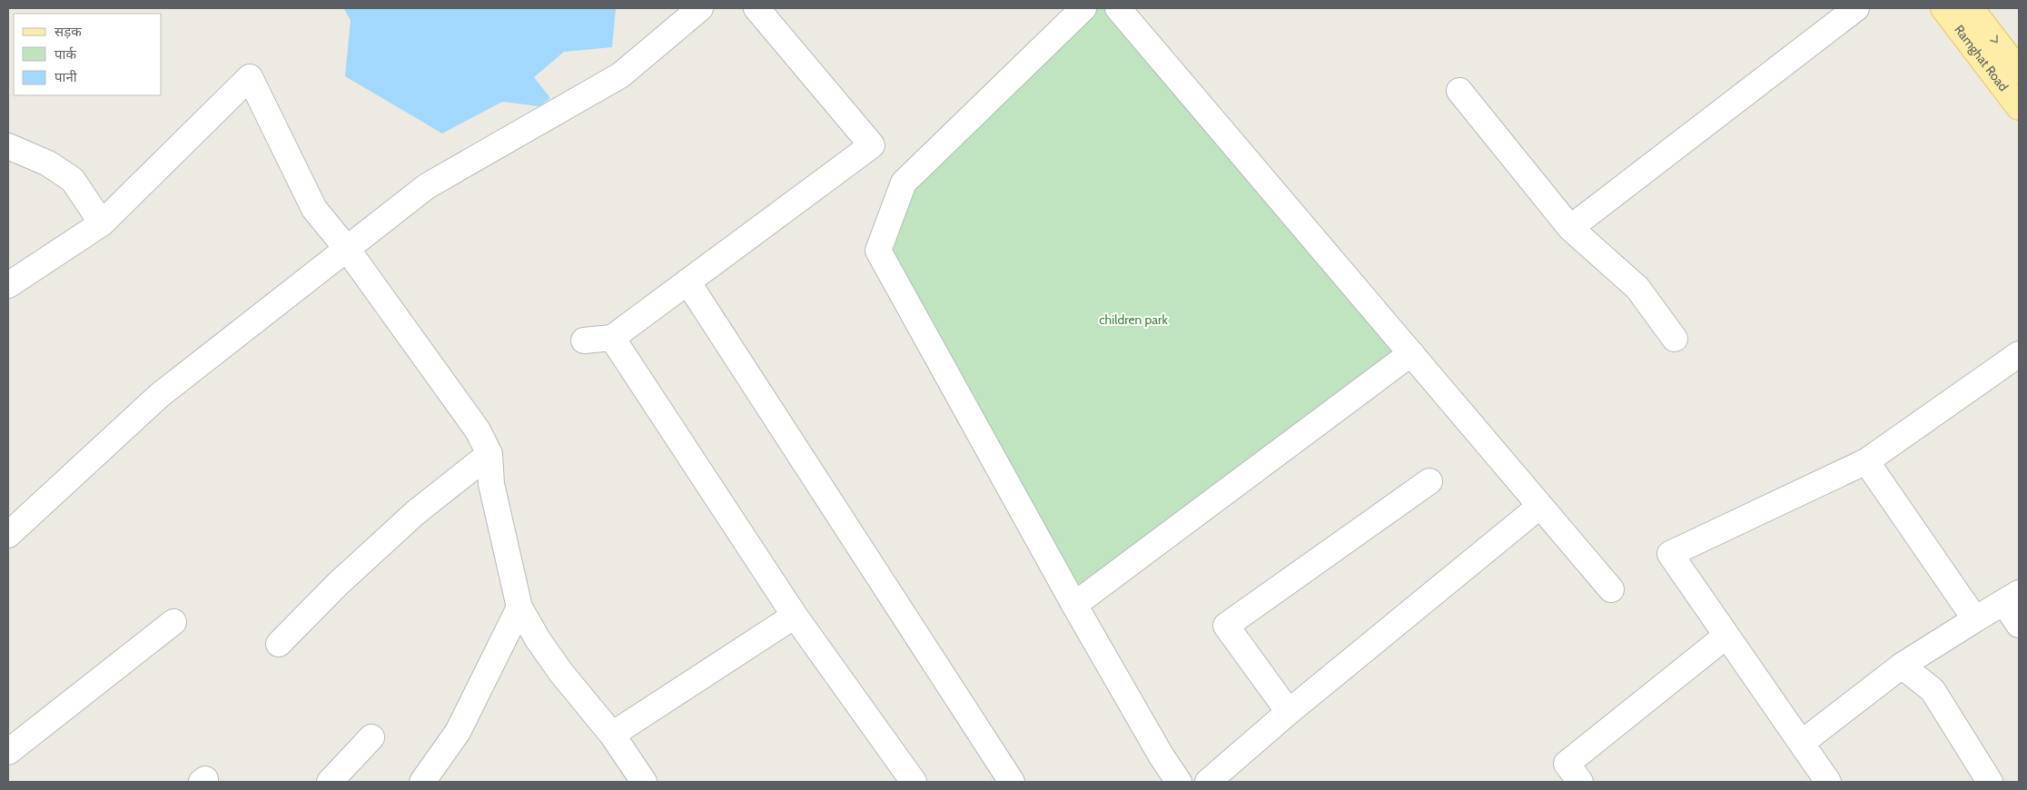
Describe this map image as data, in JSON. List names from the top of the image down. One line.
{"streets":{"main road":["Ramghat Road"]},"parks":["children park"],"legend":["सड़क","पार्क","पानी"]}
